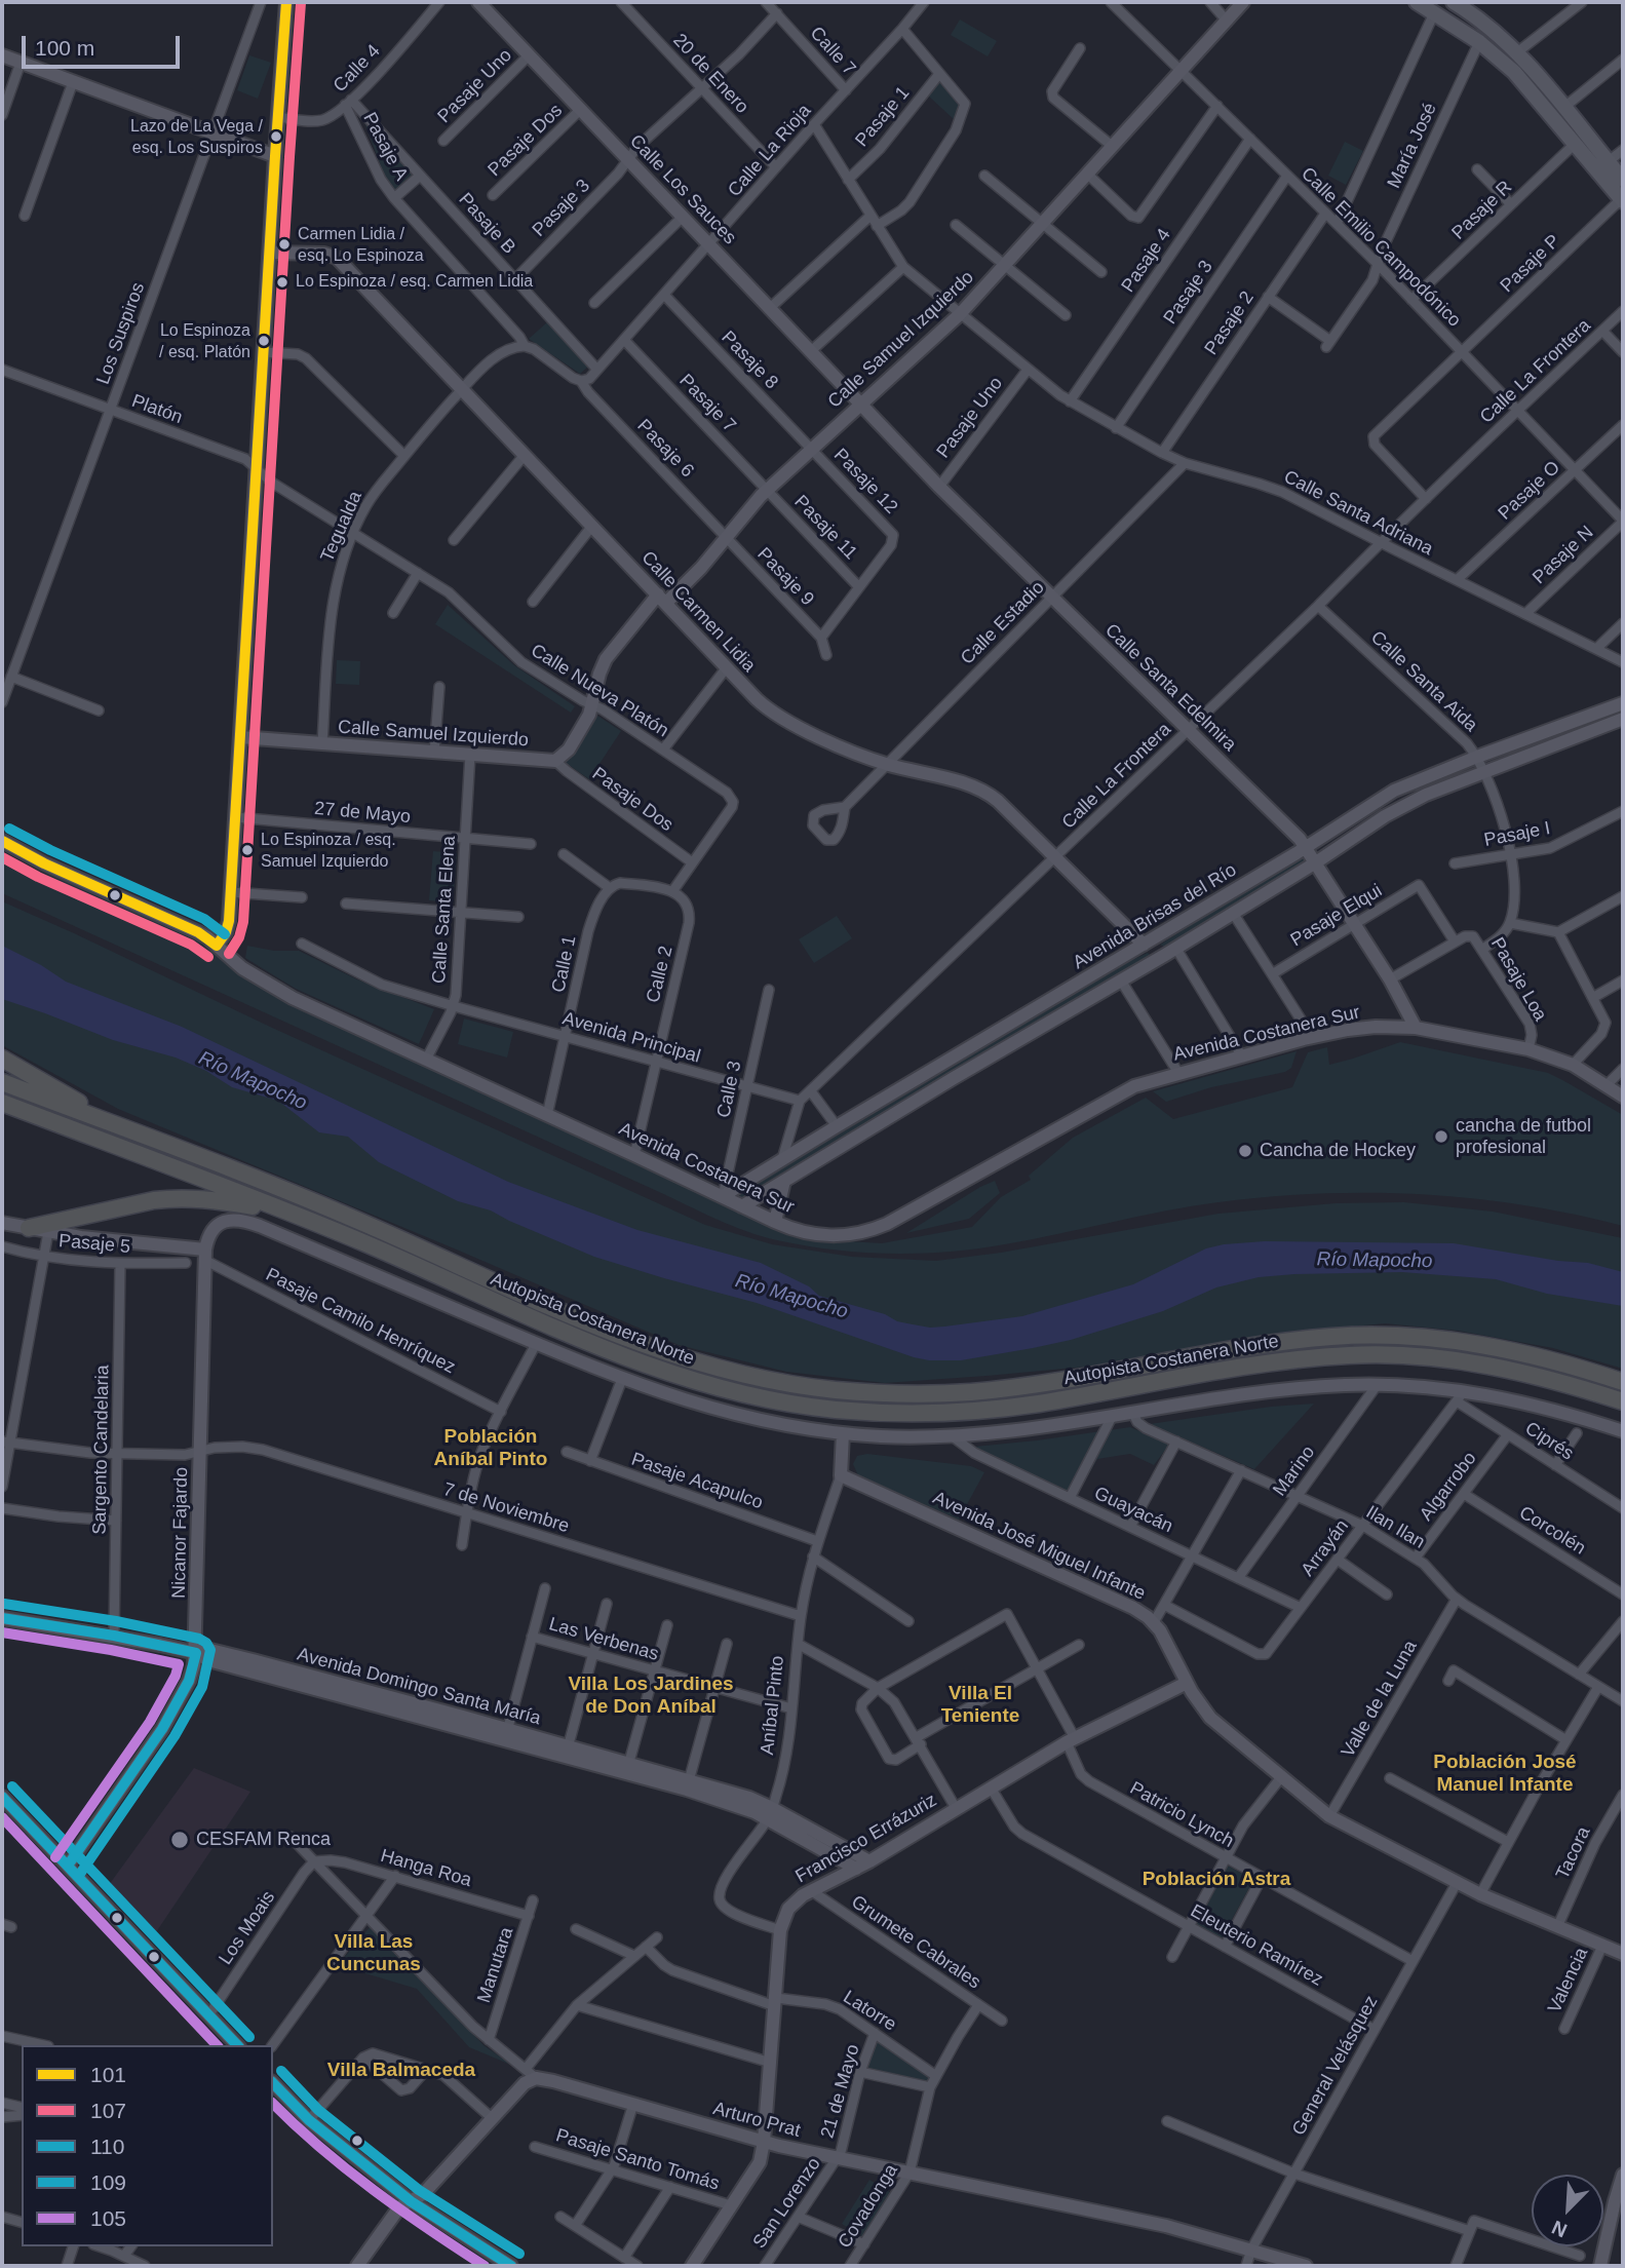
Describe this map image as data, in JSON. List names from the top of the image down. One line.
{"streets":{"highway":["Autopista Costanera Norte"],"street":["Calle 7","Calle 4","20 de Enero","Pasaje Uno","Pasaje 1","Pasaje Dos","María José","Pasaje A","Calle La Rioja","Calle Los Sauces","Pasaje 3","Pasaje R","Pasaje B","Calle Emilio Campodónico","Pasaje 4","Pasaje P","Pasaje 2","Los Suspiros","Calle Samuel Izquierdo","Pasaje 8","Calle La Frontera","Pasaje 7","Platón","Pasaje 6","Pasaje 12","Pasaje O","Calle Santa Adriana","Tegualda","Pasaje 11","Pasaje N","Pasaje 9","Calle Carmen Lidia","Calle Estadio","Calle Santa Aida","Calle Santa Edelmira","Calle Nueva Platón","27 de Mayo","Pasaje I","Calle Santa Elena","Pasaje Elqui","Avenida Brisas del Río","Calle 1","Calle 2","Pasaje Loa","Avenida Costanera Sur","Avenida Principal","Calle 3","Pasaje 5","Pasaje Camilo Henríquez","Ciprés","Sargento Candelaria","Marino","Pasaje Acapulco","Algarrobo","7 de Noviembre","Guayacán","Ilan Ilan","Corcolén","Nicanor Fajardo","Avenida José Miguel Infante","Arrayán","Las Verbenas","Avenida Domingo Santa María","Valle de la Luna","Aníbal Pinto","Patricio Lynch","Francisco Errázuriz","Tacora","Hanga Roa","Los Moais","Grumete Cabrales","Eleuterio Ramírez","Manutara","Valencia","Latorre","General Velásquez","21 de Mayo","Arturo Prat","Pasaje Santo Tomás","San Lorenzo","Covadonga"]},"crossings":[["Calle 7","Calle La Rioja"],["Calle 7","Pasaje 3"],["Calle 4","Pasaje A"],["Calle 4","Pasaje B"],["20 de Enero","Calle La Rioja"],["20 de Enero","Pasaje 3"],["Pasaje Uno","Calle Los Sauces"],["Pasaje Uno","Calle Santa Adriana"],["Pasaje Uno","Calle Santa Edelmira"],["Pasaje 1","Calle Santa Adriana"],["Pasaje Dos","Calle Los Sauces"],["Pasaje Dos","Calle Samuel Izquierdo"],["Pasaje Dos","Calle Nueva Platón"],["María José","Calle Emilio Campodónico"],["Pasaje A","Calle La Rioja"],["Pasaje A","Pasaje B"],["Pasaje A","Pasaje 6"],["Pasaje A","Tegualda"],["Calle La Rioja","Calle Los Sauces"],["Calle La Rioja","Pasaje B"],["Calle La Rioja","Pasaje 8"],["Calle La Rioja","Pasaje 7"],["Calle La Rioja","Pasaje 6"],["Calle La Rioja","Calle Santa Adriana"],["Calle Los Sauces","Pasaje 3"],["Calle Los Sauces","Calle Samuel Izquierdo"],["Calle Los Sauces","Calle Santa Edelmira"],["Pasaje 3","Pasaje B"],["Pasaje 3","Calle Emilio Campodónico"],["Pasaje 3","Calle Santa Adriana"],["Pasaje R","Calle Emilio Campodónico"],["Calle Emilio Campodónico","Pasaje 4"],["Calle Emilio Campodónico","Pasaje P"],["Calle Emilio Campodónico","Pasaje 2"],["Calle Emilio Campodónico","Calle Samuel Izquierdo"],["Calle Emilio Campodónico","Calle La Frontera"],["Calle Emilio Campodónico","Pasaje O"],["Calle Emilio Campodónico","Pasaje N"],["Pasaje 4","Calle Santa Adriana"],["Pasaje 2","Calle Santa Adriana"],["Los Suspiros","Platón"],["Calle Samuel Izquierdo","Pasaje 8"],["Calle Samuel Izquierdo","Pasaje 7"],["Calle Samuel Izquierdo","Pasaje 6"],["Calle Samuel Izquierdo","Pasaje 12"],["Calle Samuel Izquierdo","Calle Santa Adriana"],["Calle Samuel Izquierdo","Tegualda"],["Calle Samuel Izquierdo","Pasaje 11"],["Calle Samuel Izquierdo","Pasaje 9"],["Calle Samuel Izquierdo","Calle Carmen Lidia"],["Calle Samuel Izquierdo","Calle Santa Edelmira"],["Calle Samuel Izquierdo","Calle Nueva Platón"],["Calle Samuel Izquierdo","Calle Santa Elena"],["Pasaje 8","Pasaje 12"],["Calle La Frontera","Calle Santa Adriana"],["Calle La Frontera","Calle Carmen Lidia"],["Calle La Frontera","Calle Santa Aida"],["Calle La Frontera","Calle Santa Edelmira"],["Calle La Frontera","Avenida Principal"],["Pasaje 7","Pasaje 11"],["Platón","Calle Nueva Platón"],["Pasaje 6","Pasaje 9"],["Pasaje 12","Pasaje 11"],["Pasaje O","Calle Santa Adriana"],["Calle Santa Adriana","Pasaje N"],["Calle Santa Adriana","Calle Estadio"],["Tegualda","Calle Carmen Lidia"],["Tegualda","Calle Nueva Platón"],["Calle Carmen Lidia","Calle Estadio"],["Calle Carmen Lidia","Avenida Brisas del Río"],["Calle Estadio","Calle Santa Edelmira"],["Calle Santa Aida","Pasaje I"],["Calle Santa Aida","Avenida Brisas del Río"],["Calle Santa Edelmira","Pasaje Elqui"],["Calle Santa Edelmira","Avenida Brisas del Río"],["Calle Santa Edelmira","Avenida Costanera Sur"],["Calle Nueva Platón","Calle 2"],["27 de Mayo","Calle Santa Elena"],["Calle Santa Elena","Avenida Costanera Sur"],["Calle Santa Elena","Avenida Principal"],["Pasaje Elqui","Pasaje Loa"],["Avenida Brisas del Río","Avenida Costanera Sur"],["Avenida Brisas del Río","Calle 3"],["Calle 1","Avenida Costanera Sur"],["Calle 1","Avenida Principal"],["Calle 2","Avenida Costanera Sur"],["Calle 2","Avenida Principal"],["Pasaje Loa","Avenida Costanera Sur"],["Avenida Costanera Sur","Calle 3"],["Avenida Principal","Calle 3"],["Pasaje 5","Sargento Candelaria"],["Pasaje Camilo Henríquez","Nicanor Fajardo"],["Ciprés","Algarrobo"],["Ciprés","Arrayán"],["Sargento Candelaria","7 de Noviembre"],["Sargento Candelaria","Avenida Domingo Santa María"],["Marino","Guayacán"],["Marino","Ilan Ilan"],["Pasaje Acapulco","Aníbal Pinto"],["Algarrobo","Ilan Ilan"],["Algarrobo","Corcolén"],["7 de Noviembre","Nicanor Fajardo"],["7 de Noviembre","Aníbal Pinto"],["Guayacán","Arrayán"],["Ilan Ilan","Arrayán"],["Ilan Ilan","Valle de la Luna"],["Nicanor Fajardo","Avenida Domingo Santa María"],["Avenida José Miguel Infante","Valle de la Luna"],["Avenida José Miguel Infante","Aníbal Pinto"],["Avenida José Miguel Infante","Francisco Errázuriz"],["Avenida José Miguel Infante","Tacora"],["Avenida José Miguel Infante","Valencia"],["Avenida José Miguel Infante","General Velásquez"],["Las Verbenas","Aníbal Pinto"],["Avenida Domingo Santa María","Aníbal Pinto"],["Avenida Domingo Santa María","Francisco Errázuriz"],["Aníbal Pinto","Francisco Errázuriz"],["Patricio Lynch","Francisco Errázuriz"],["Patricio Lynch","General Velásquez"],["Francisco Errázuriz","Grumete Cabrales"],["Francisco Errázuriz","Eleuterio Ramírez"],["Francisco Errázuriz","Latorre"],["Francisco Errázuriz","Arturo Prat"],["Francisco Errázuriz","Pasaje Santo Tomás"],["Hanga Roa","Los Moais"],["Hanga Roa","Manutara"],["Hanga Roa","Arturo Prat"],["Los Moais","Arturo Prat"],["Grumete Cabrales","Covadonga"],["Eleuterio Ramírez","General Velásquez"],["Manutara","Arturo Prat"],["Latorre","21 de Mayo"],["Latorre","Covadonga"],["General Velásquez","Arturo Prat"],["21 de Mayo","Arturo Prat"],["21 de Mayo","San Lorenzo"],["Arturo Prat","San Lorenzo"],["Arturo Prat","Covadonga"]],"districts":["Población Aníbal Pinto","Villa Los Jardines de Don Aníbal","Villa El Teniente","Población José Manuel Infante","Población Astra","Villa Las Cuncunas","Villa Balmaceda"],"water":["Río Mapocho"],"places":["Lazo de La Vega / esq. Los Suspiros","Carmen Lidia / esq. Lo Espinoza","Lo Espinoza / esq. Carmen Lidia","Lo Espinoza / esq. Platón","Lo Espinoza / esq. Samuel Izquierdo","cancha de futbol profesional","Cancha de Hockey","CESFAM Renca"],"lines":["transit line 101","transit line 107","transit line 110","transit line 109","transit line 105"],"legend":["101","107","110","109","105"],"scale_bar":"100 m","north":"bottom left"}
